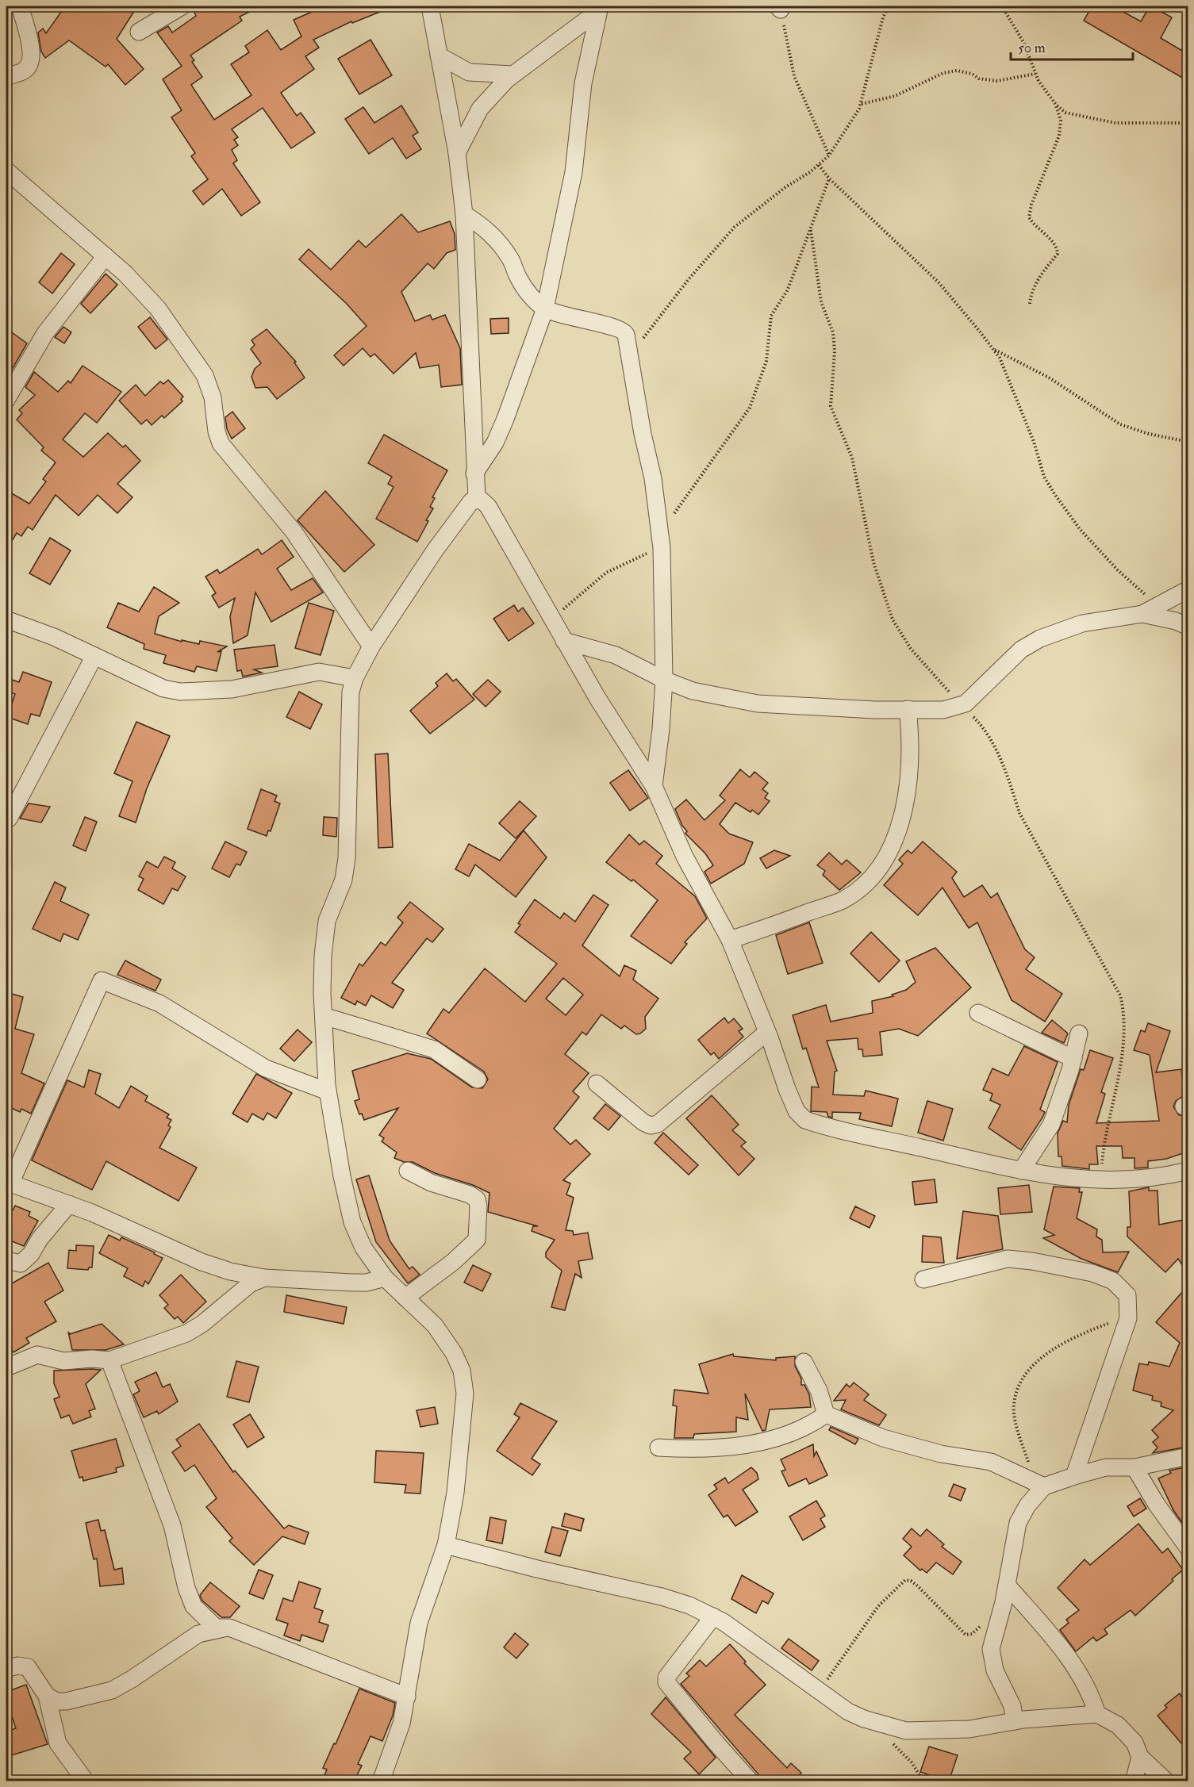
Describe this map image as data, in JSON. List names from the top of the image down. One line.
{"scale_bar":"50 m"}
